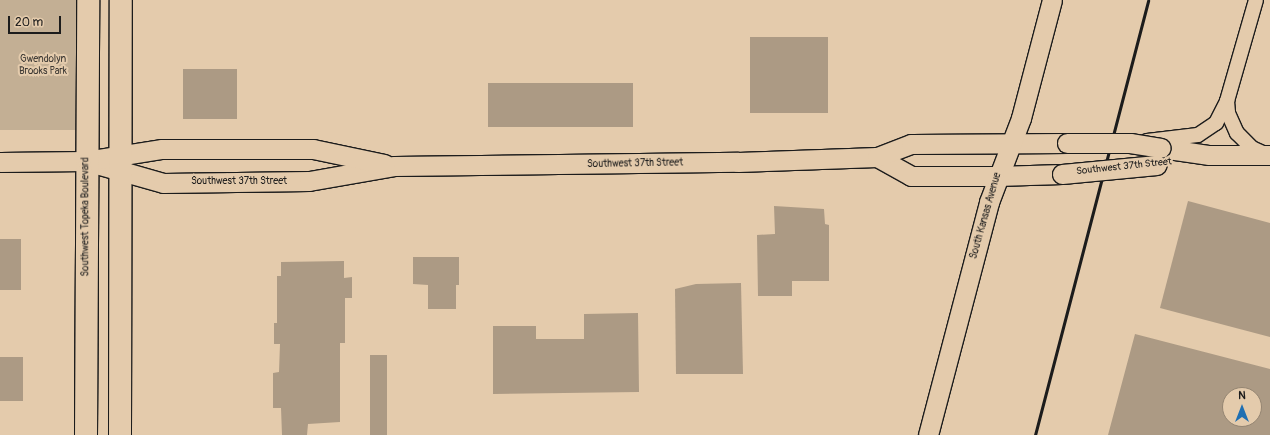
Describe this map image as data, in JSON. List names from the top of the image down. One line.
{"streets":{"main road":["Southwest 37th Street","South Kansas Avenue","Southwest Topeka Boulevard"]},"crossings":[["Southwest 37th Street","South Kansas Avenue"],["Southwest 37th Street","Southwest Topeka Boulevard"]],"parks":["Gwendolyn Brooks Park"],"scale_bar":"20 m","north":"top"}
